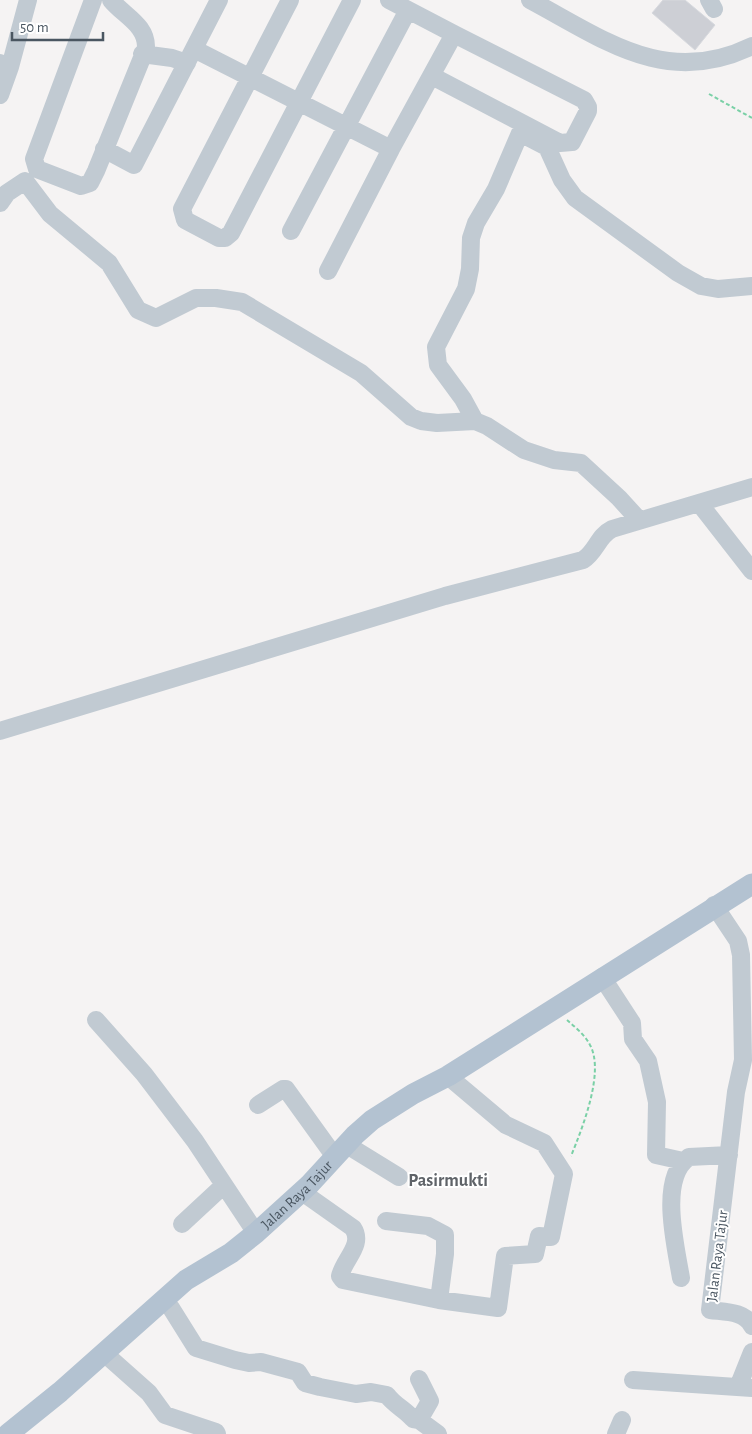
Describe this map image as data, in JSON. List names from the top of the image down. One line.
{"streets":{"main road":["Jalan Raya Tajur"]},"districts":["Pasirmukti"],"scale_bar":"50 m"}
